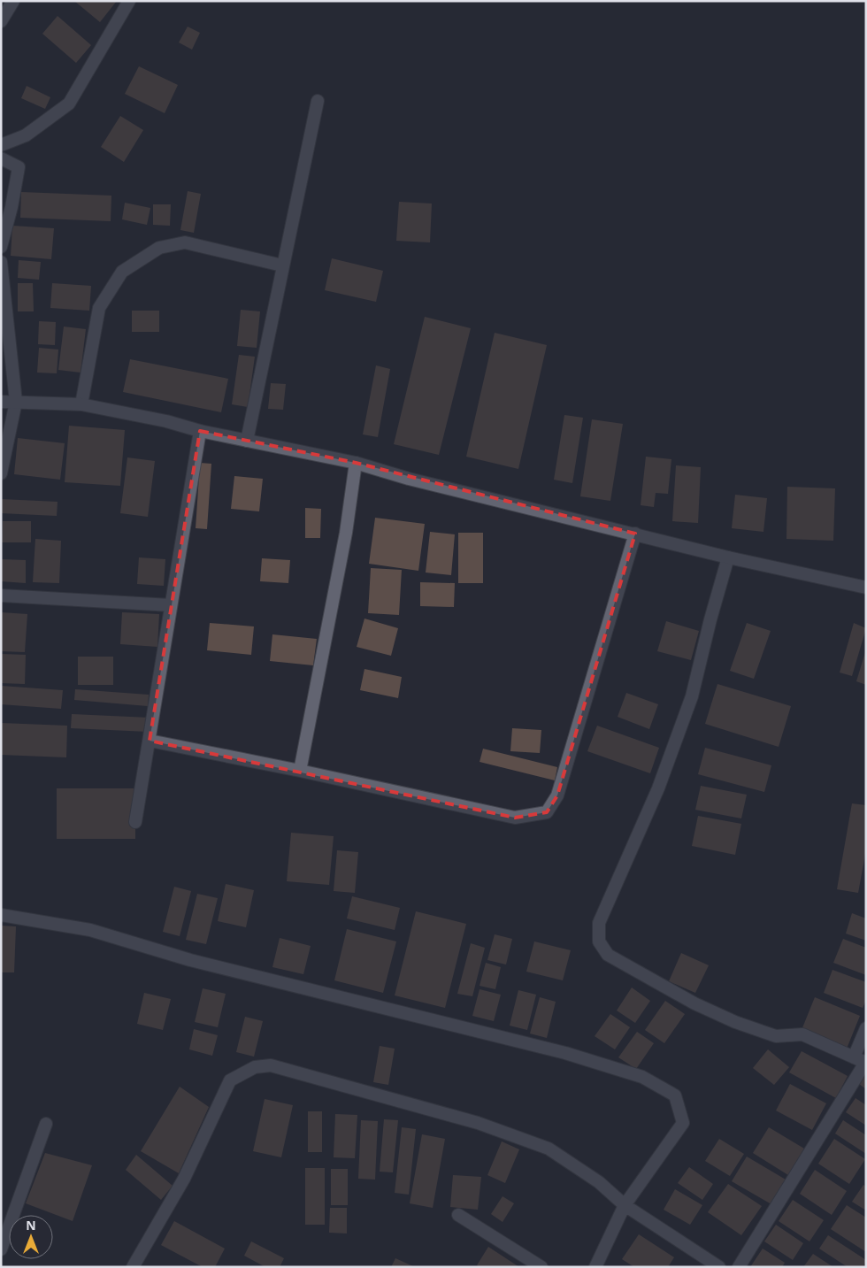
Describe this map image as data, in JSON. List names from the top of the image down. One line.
{"north":"top"}
